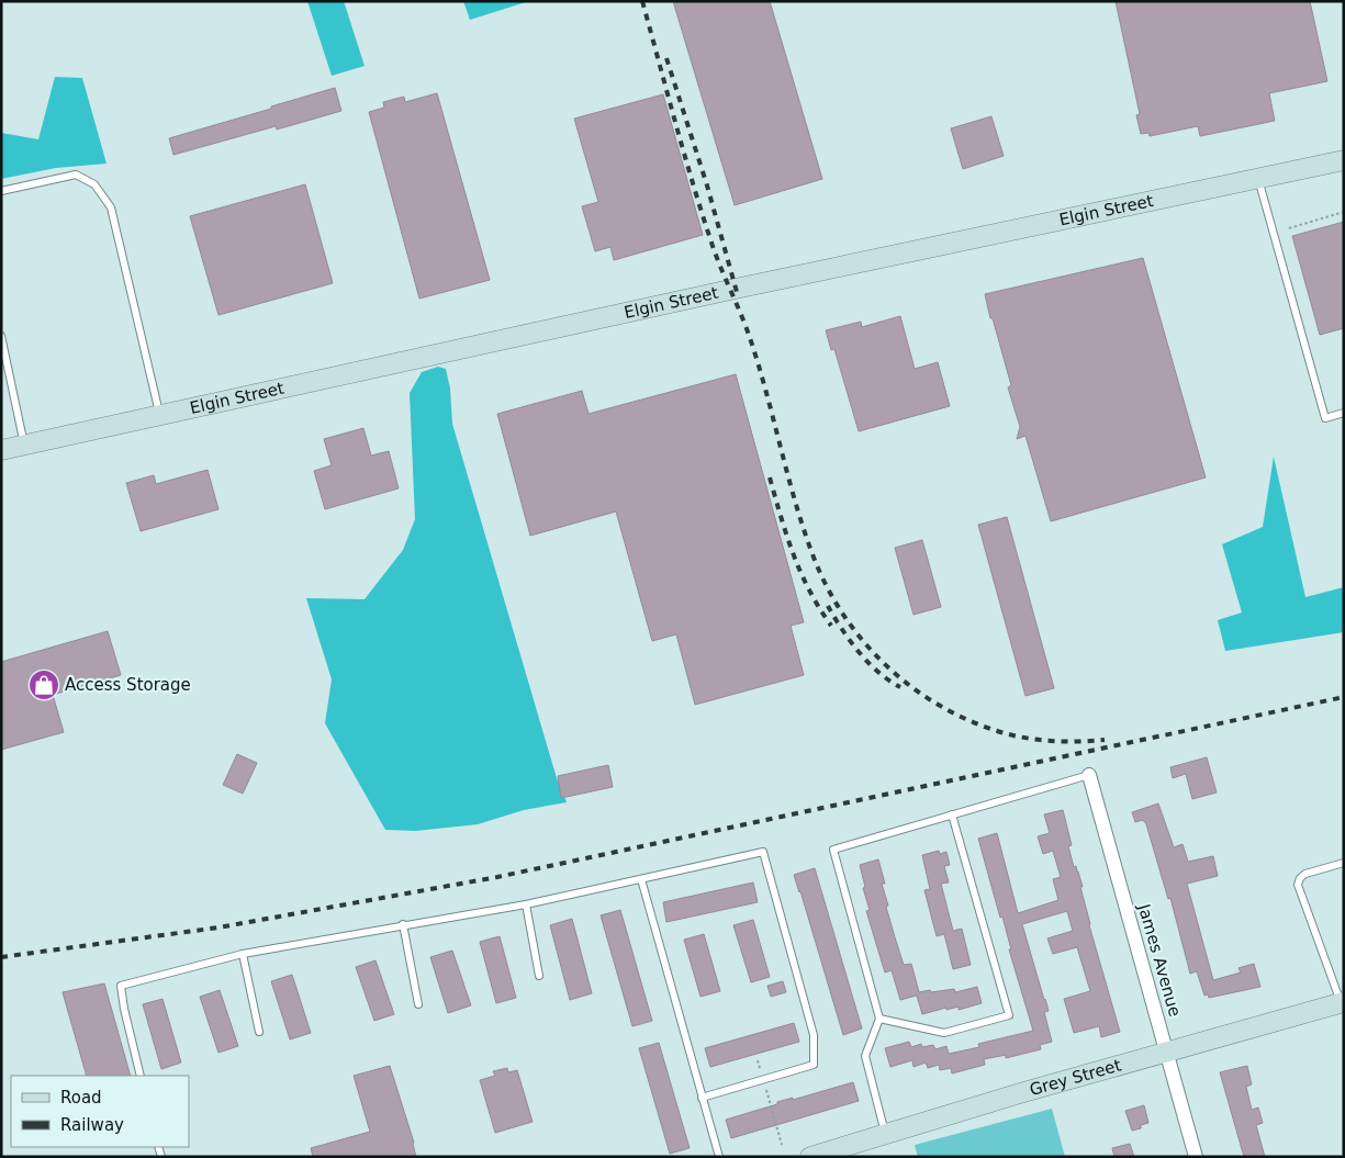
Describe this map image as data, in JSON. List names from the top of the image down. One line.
{"streets":{"main road":["Elgin Street","Grey Street"],"street":["James Avenue"]},"crossings":[["James Avenue","Grey Street"]],"places":{"shop":["Access Storage"]},"legend":["Road","Railway"]}
